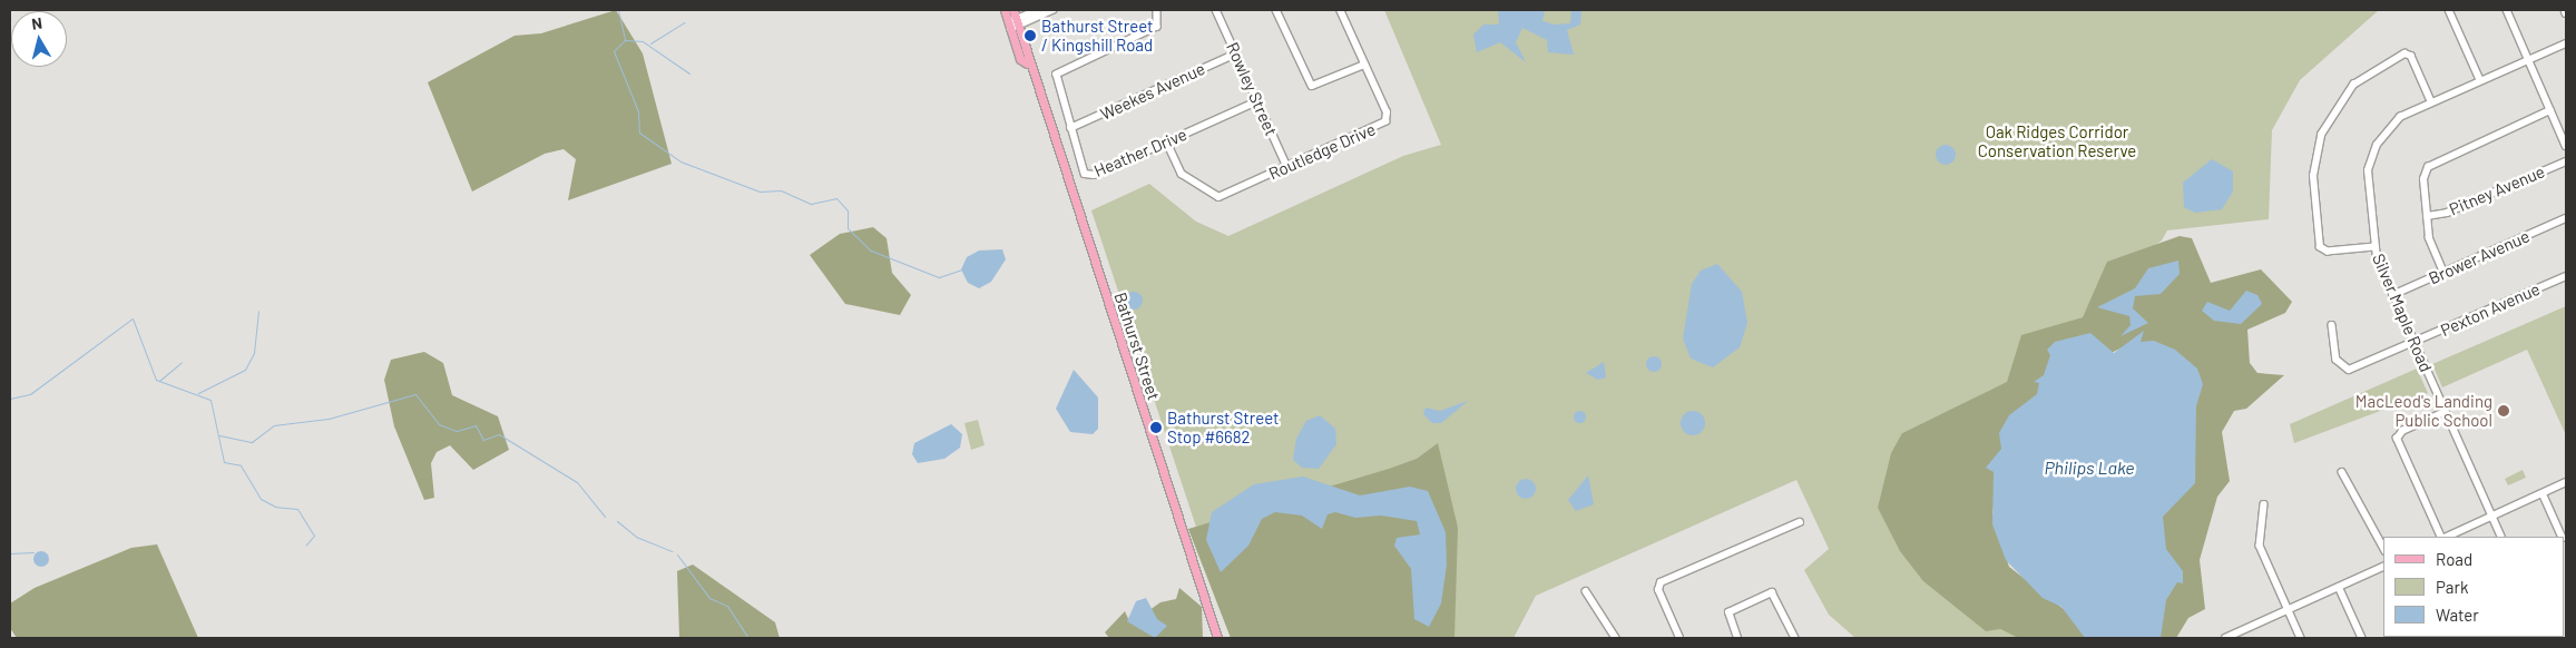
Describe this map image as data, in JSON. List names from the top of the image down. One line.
{"streets":{"main road":["Bathurst Street"],"street":["Rowley Street","Weekes Avenue","Routledge Drive","Heather Drive","Pitney Avenue","Brower Avenue","Pexton Avenue","Silver Maple Road"]},"crossings":[["Rowley Street","Weekes Avenue"],["Rowley Street","Routledge Drive"],["Rowley Street","Heather Drive"],["Weekes Avenue","Heather Drive"],["Routledge Drive","Heather Drive"],["Brower Avenue","Silver Maple Road"],["Pexton Avenue","Silver Maple Road"]],"water":["Philips Lake"],"parks":["Oak Ridges Corridor Conservation Reserve"],"places":["Bathurst Street / Kingshill Road","MacLeod's Landing Public School","Bathurst Street Stop #6682"],"legend":["Road","Park","Water"],"north":"top"}
